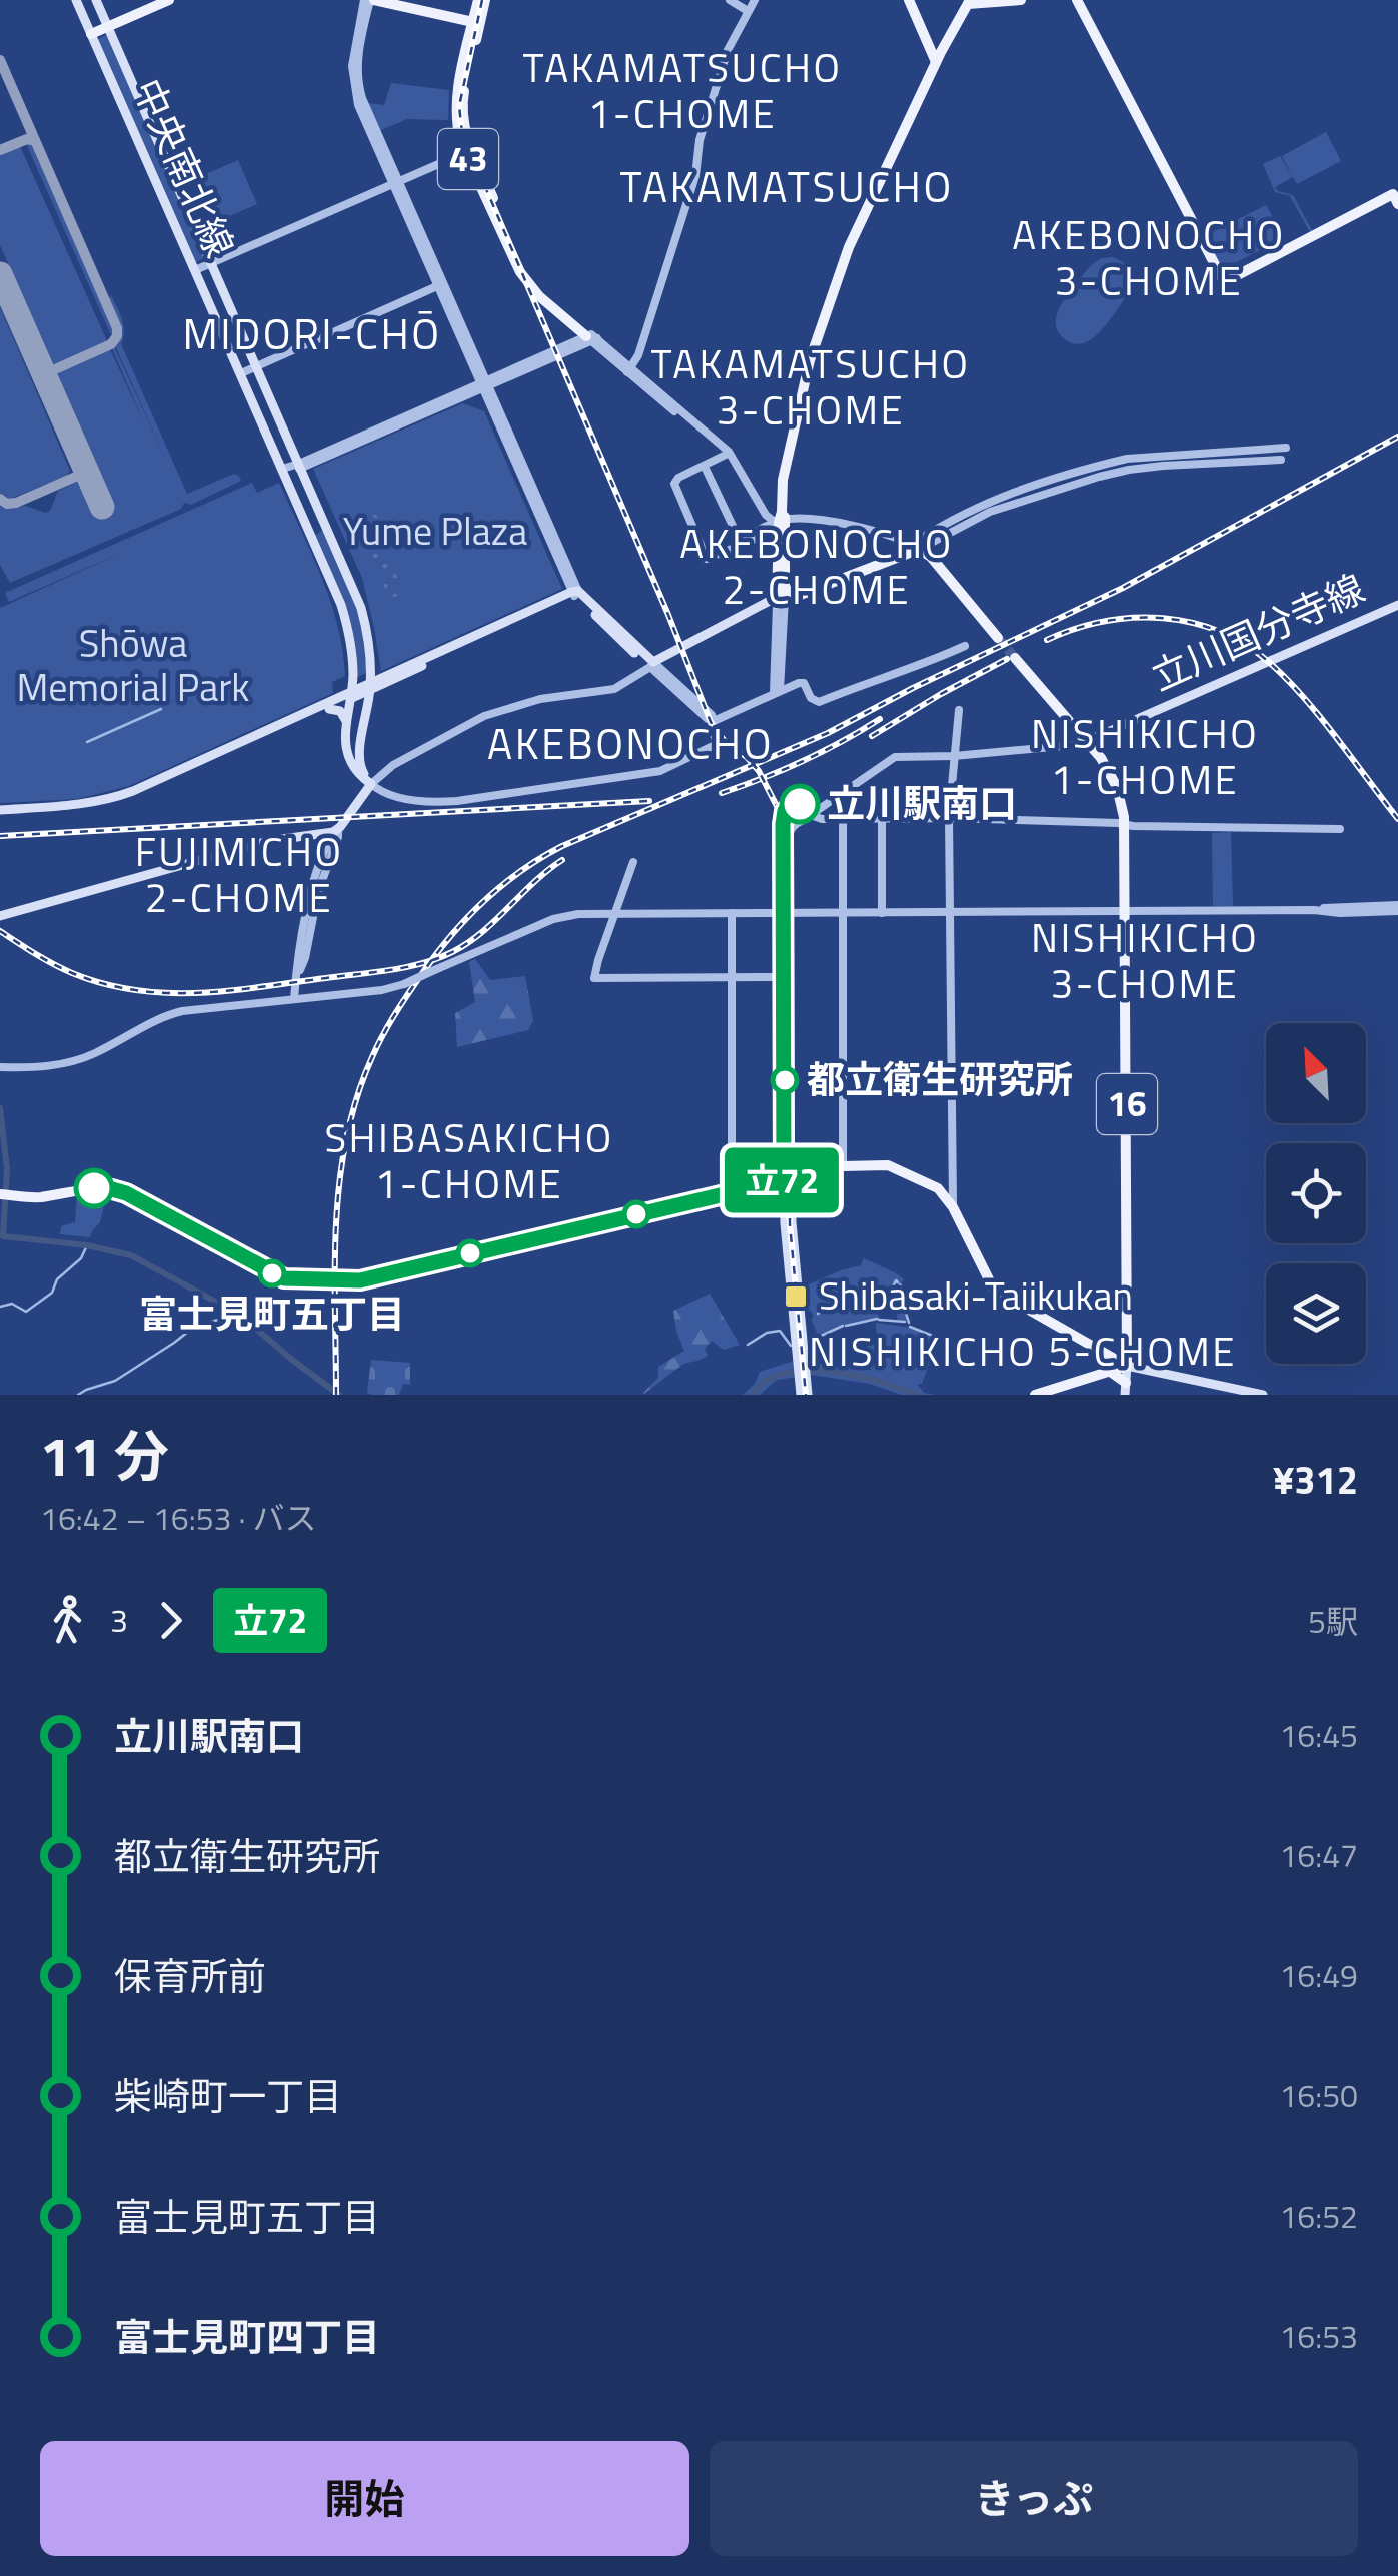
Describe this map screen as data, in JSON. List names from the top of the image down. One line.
{"streets":{"main road":["43","中央南北線","立川国分寺線","16"]},"crossings":[["立川国分寺線","16"]],"districts":["TAKAMATSUCHO 1-CHOME","TAKAMATSUCHO","AKEBONOCHO 3-CHOME","MIDORI-CHŌ","TAKAMATSUCHO 3-CHOME","AKEBONOCHO 2-CHOME","NISHIKICHO 1-CHOME","AKEBONOCHO","FUJIMICHO 2-CHOME","NISHIKICHO 3-CHOME","SHIBASAKICHO 1-CHOME","NISHIKICHO 5-CHOME"],"parks":["Yume Plaza","Shōwa Memorial Park"],"places":{"other":["立川駅南口","都立衛生研究所","富士見町五丁目"],"transit":["Shibasaki-Taiikukan"]},"lines":["bus line 立72"],"north":"top left","page":{"on_map":"立72","heading":["11 分","16:42 – 16:53 · バス","¥312"],"legs":["3","立72","5駅"],"list":[{"name":"立川駅南口","value":"16:45"},{"name":"都立衛生研究所","value":"16:47"},{"name":"保育所前","value":"16:49"},{"name":"柴崎町一丁目","value":"16:50"},{"name":"富士見町五丁目","value":"16:52"},{"name":"富士見町四丁目","value":"16:53"}],"buttons":["開始","きっぷ"]}}
